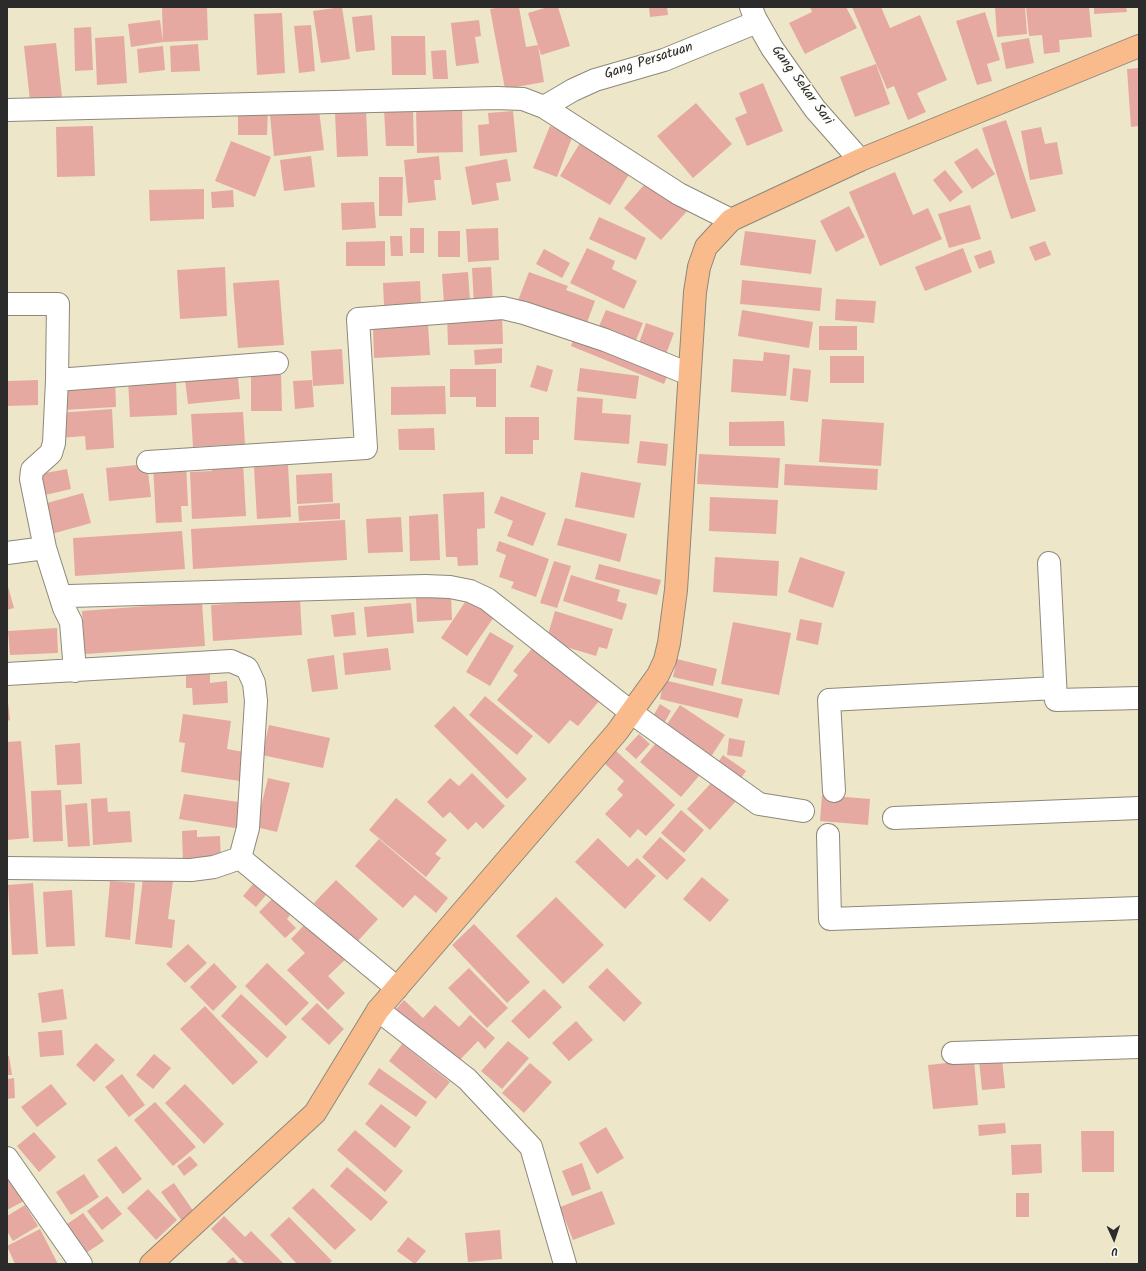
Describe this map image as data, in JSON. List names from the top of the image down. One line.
{"streets":{"street":["Gang Persatuan","Gang Sekar Sari"]},"crossings":[["Gang Persatuan","Gang Sekar Sari"]],"north":"bottom"}
